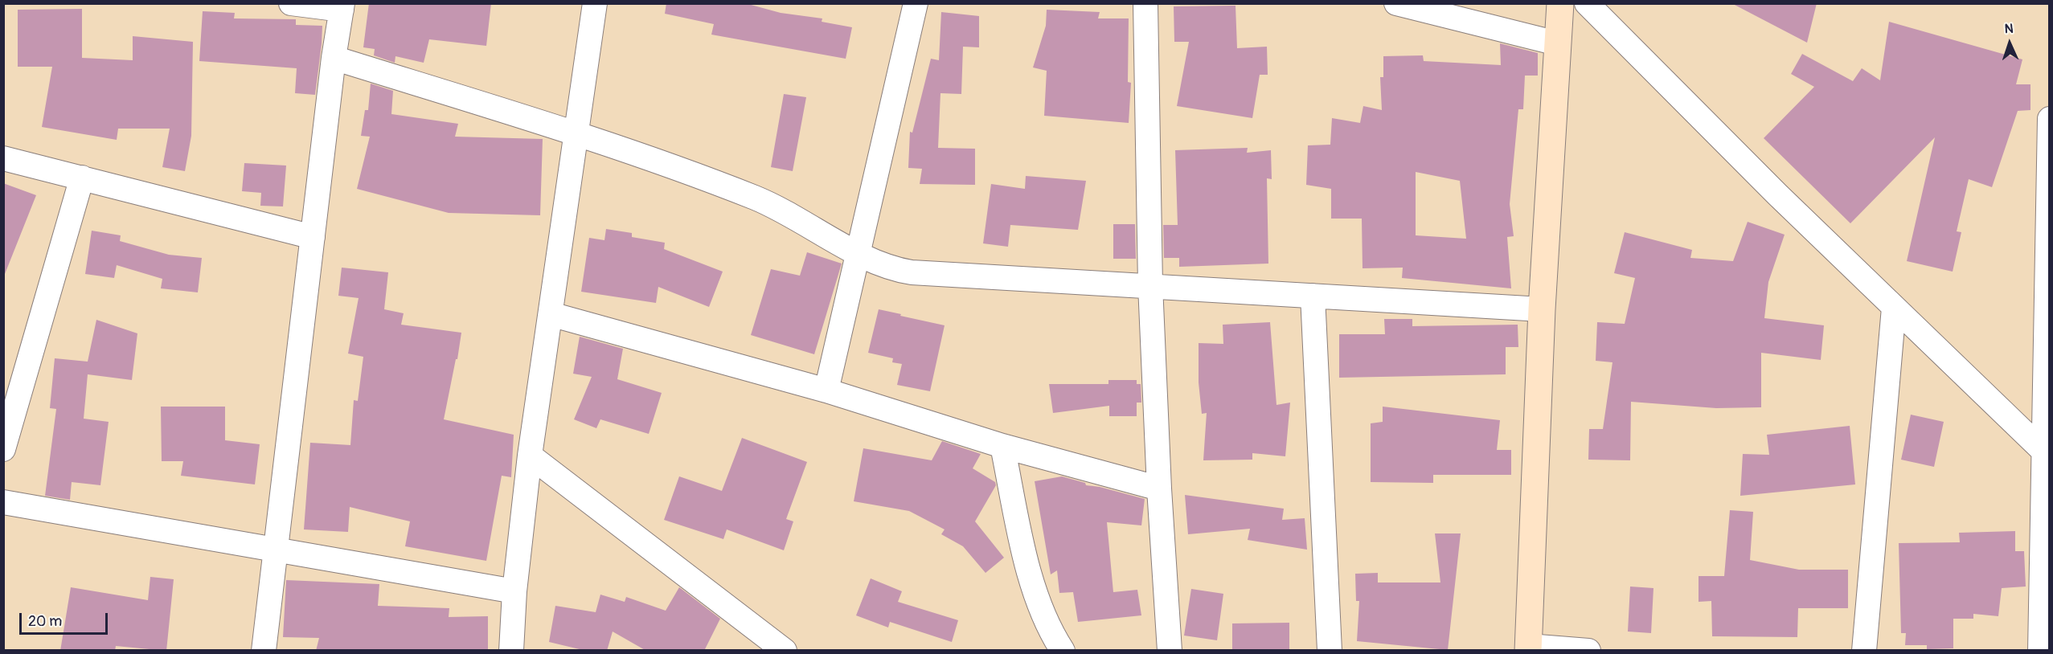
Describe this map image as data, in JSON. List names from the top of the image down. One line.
{"scale_bar":"20 m","north":"top"}
